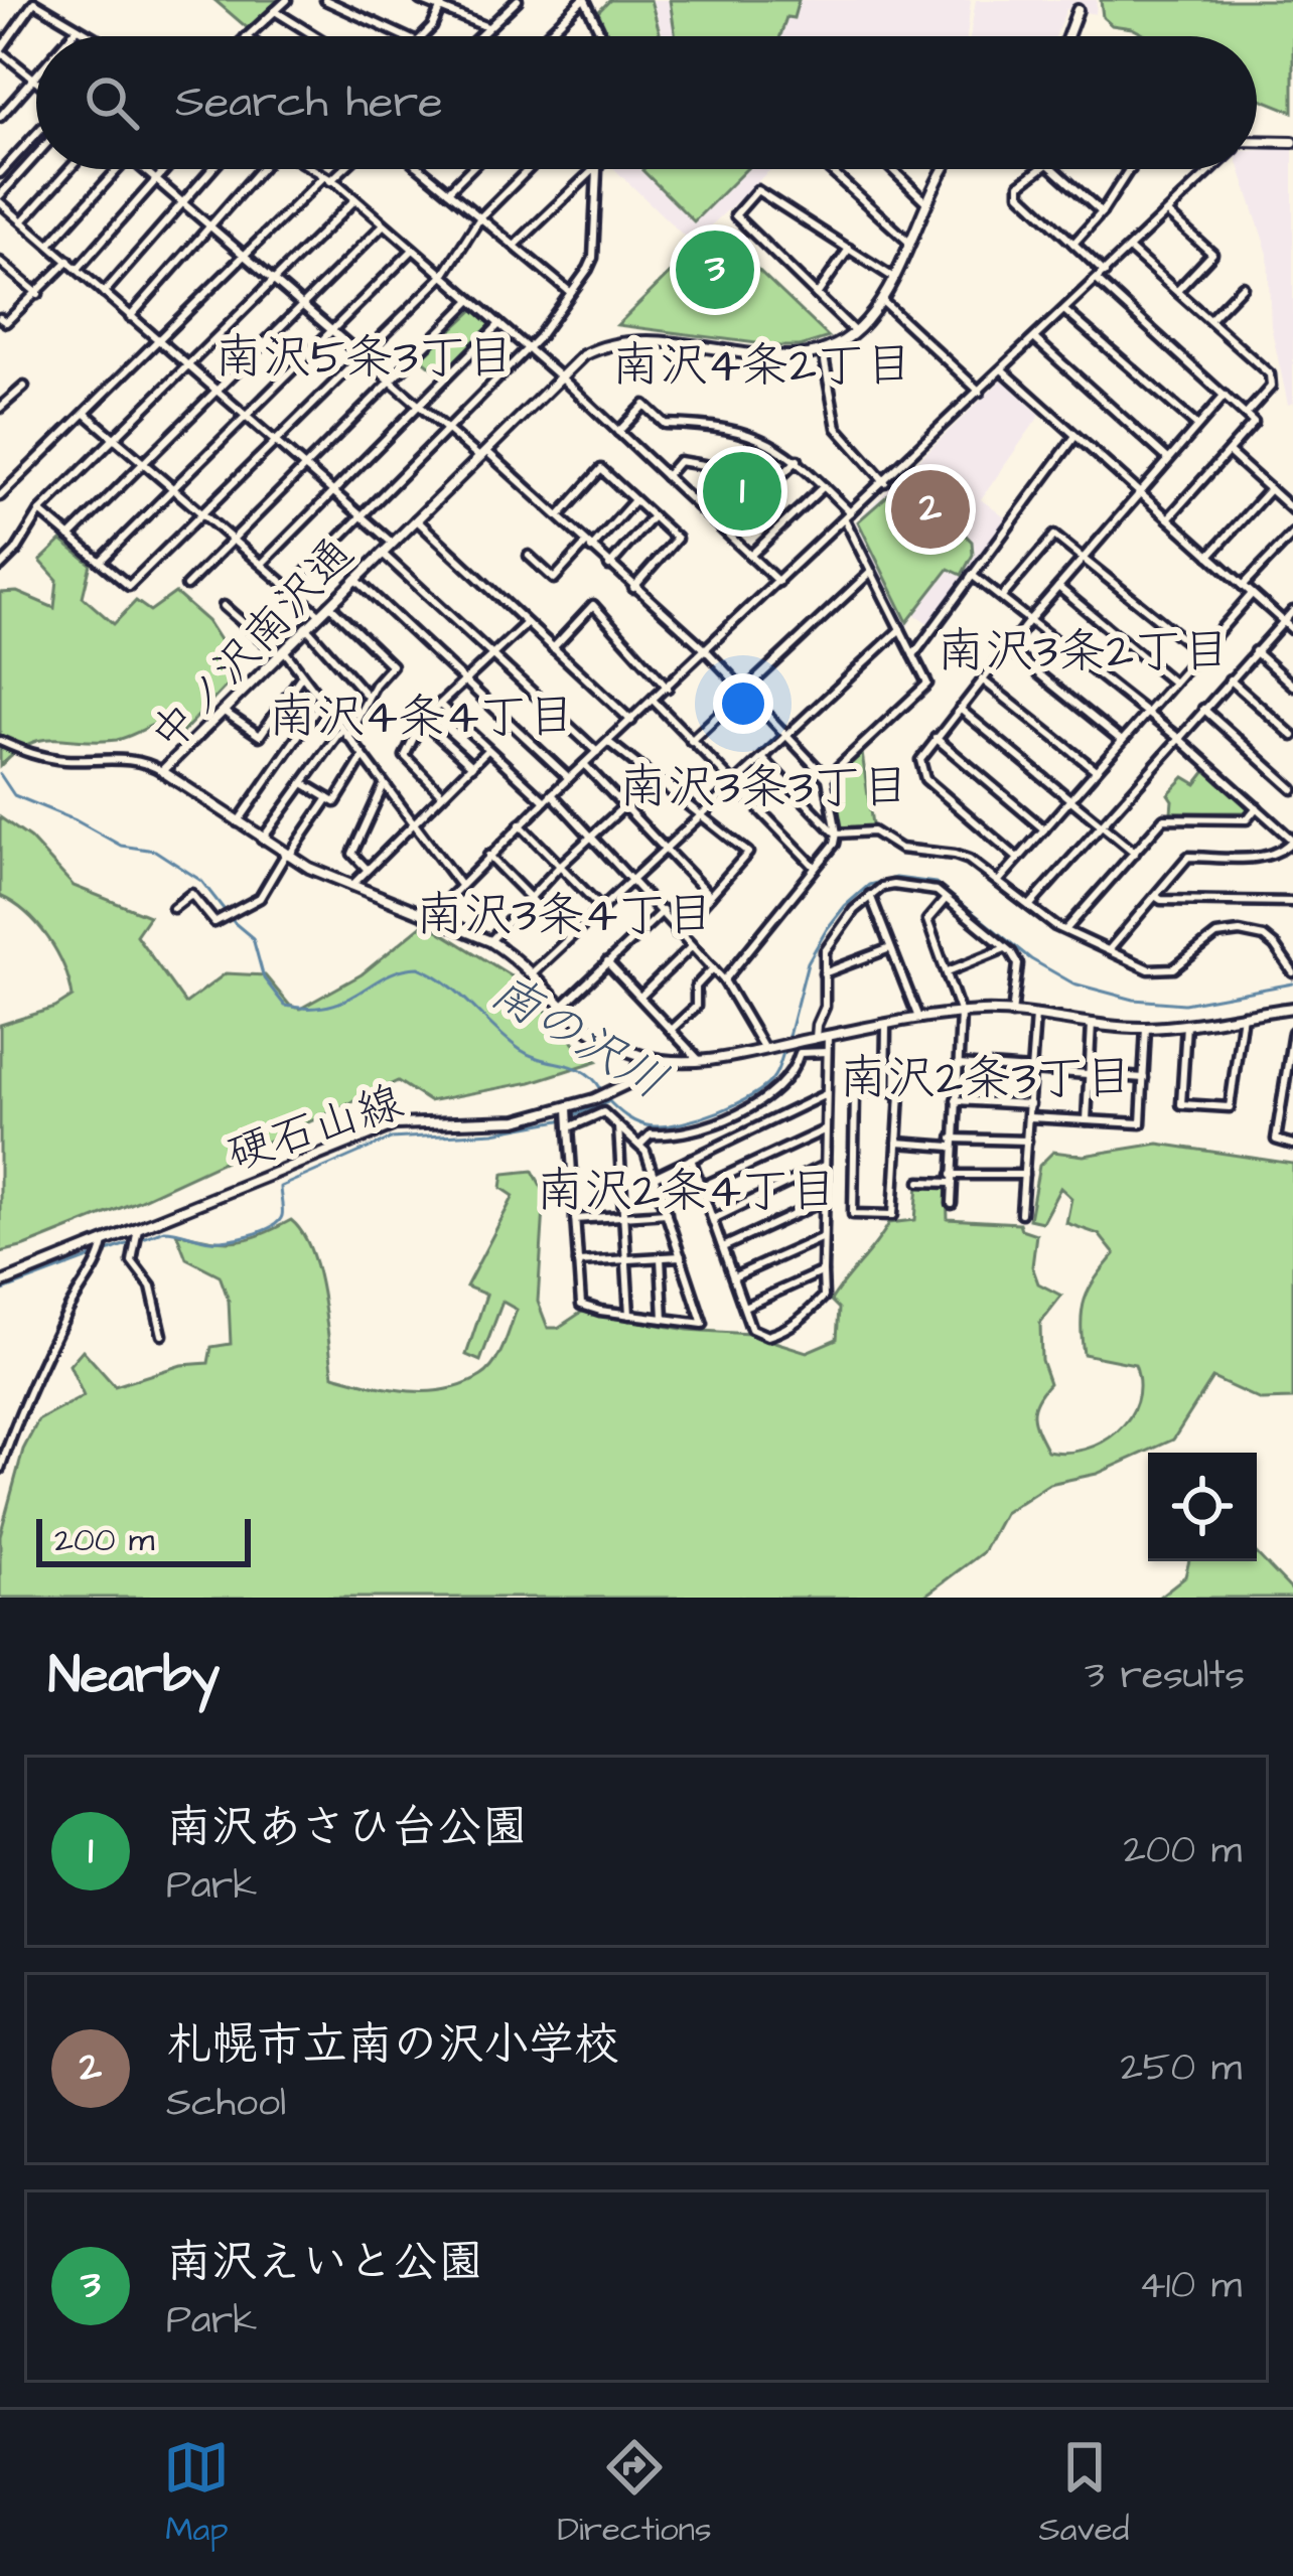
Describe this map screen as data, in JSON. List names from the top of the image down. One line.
{"streets":{"street":["中ノ沢南沢通","硬石山線"]},"crossings":[["中ノ沢南沢通","硬石山線"]],"districts":["南沢5条3丁目","南沢4条2丁目","南沢3条2丁目","南沢4条4丁目","南沢3条3丁目","南沢3条4丁目","南沢2条3丁目","南沢2条4丁目"],"water":["南の沢川"],"scale_bar":"200 m","page":{"search":"Search here","pins":["3","1","2"],"scale":"200 m","heading":["Nearby","3 results"],"list":[{"mark":"1","name":"南沢あさひ台公園","note":"Park","value":"200 m"},{"mark":"2","name":"札幌市立南の沢小学校","note":"School","value":"250 m"},{"mark":"3","name":"南沢えいと公園","note":"Park","value":"410 m"}],"nav":["Map","Directions","Saved"]}}
